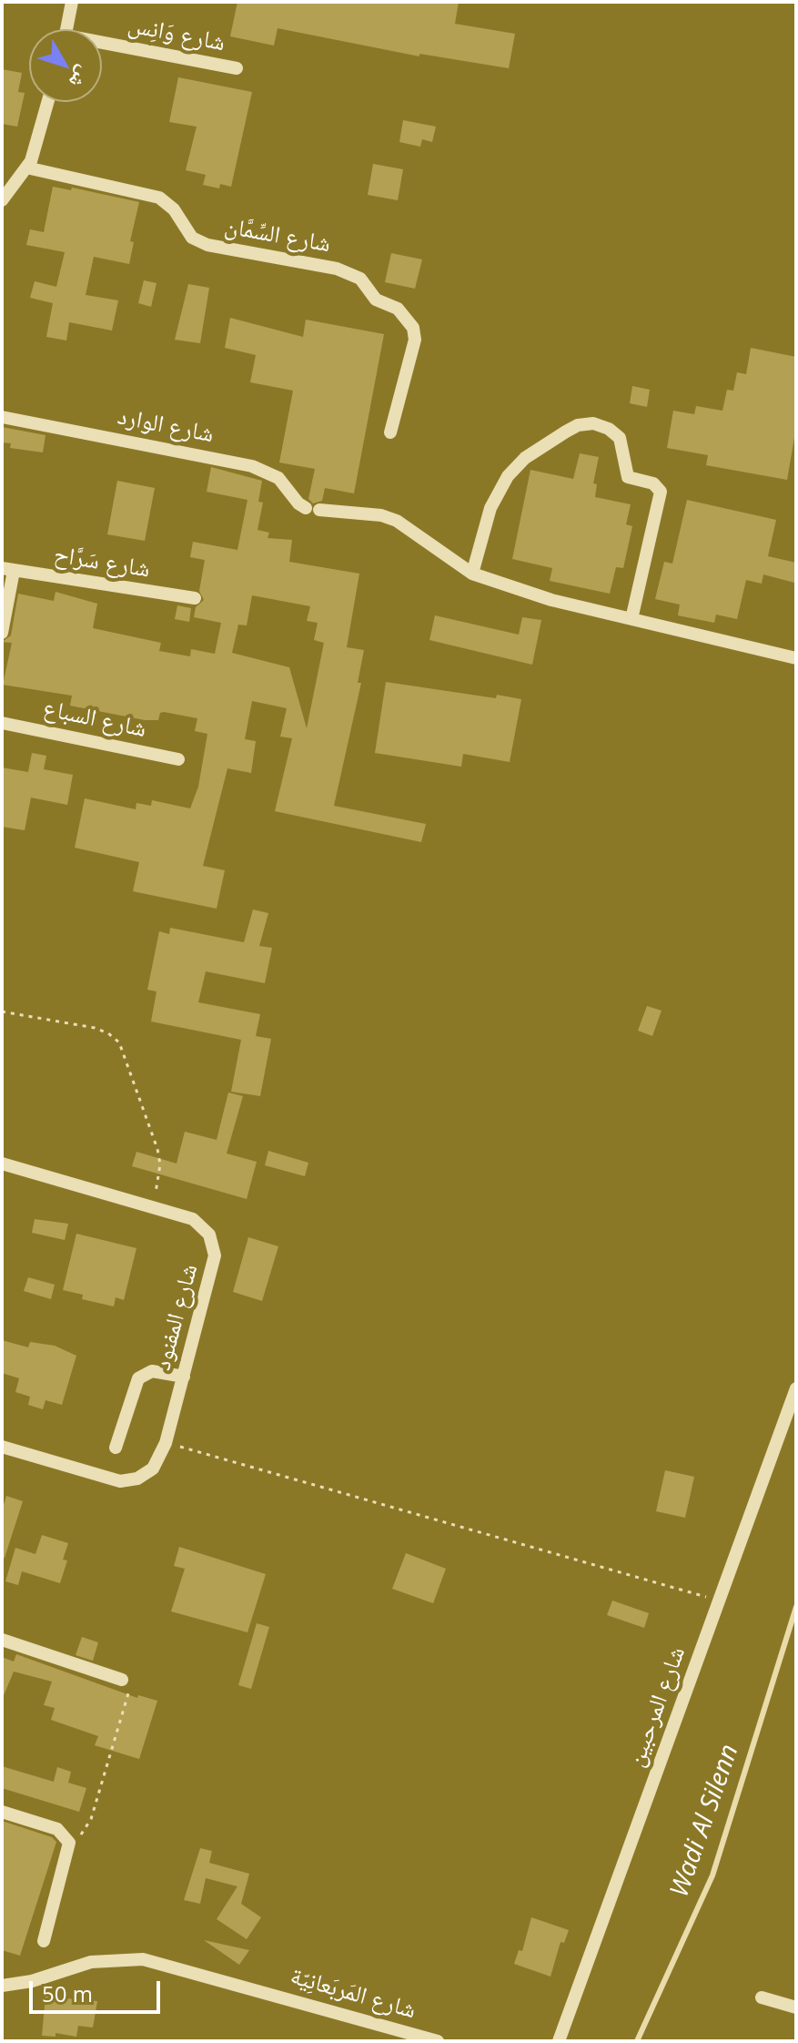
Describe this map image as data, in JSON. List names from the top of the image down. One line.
{"streets":{"street":["شارع وَانِس","شارع السِّمَّان","شارع الوارد","شارع سَرَّاح","شارع السباع","شارع المفنود","شارع المرحبين","شارع المَربَعانِيّة"]},"water":["Wadi Al Silenn"],"scale_bar":"50 m","north":"bottom right"}
